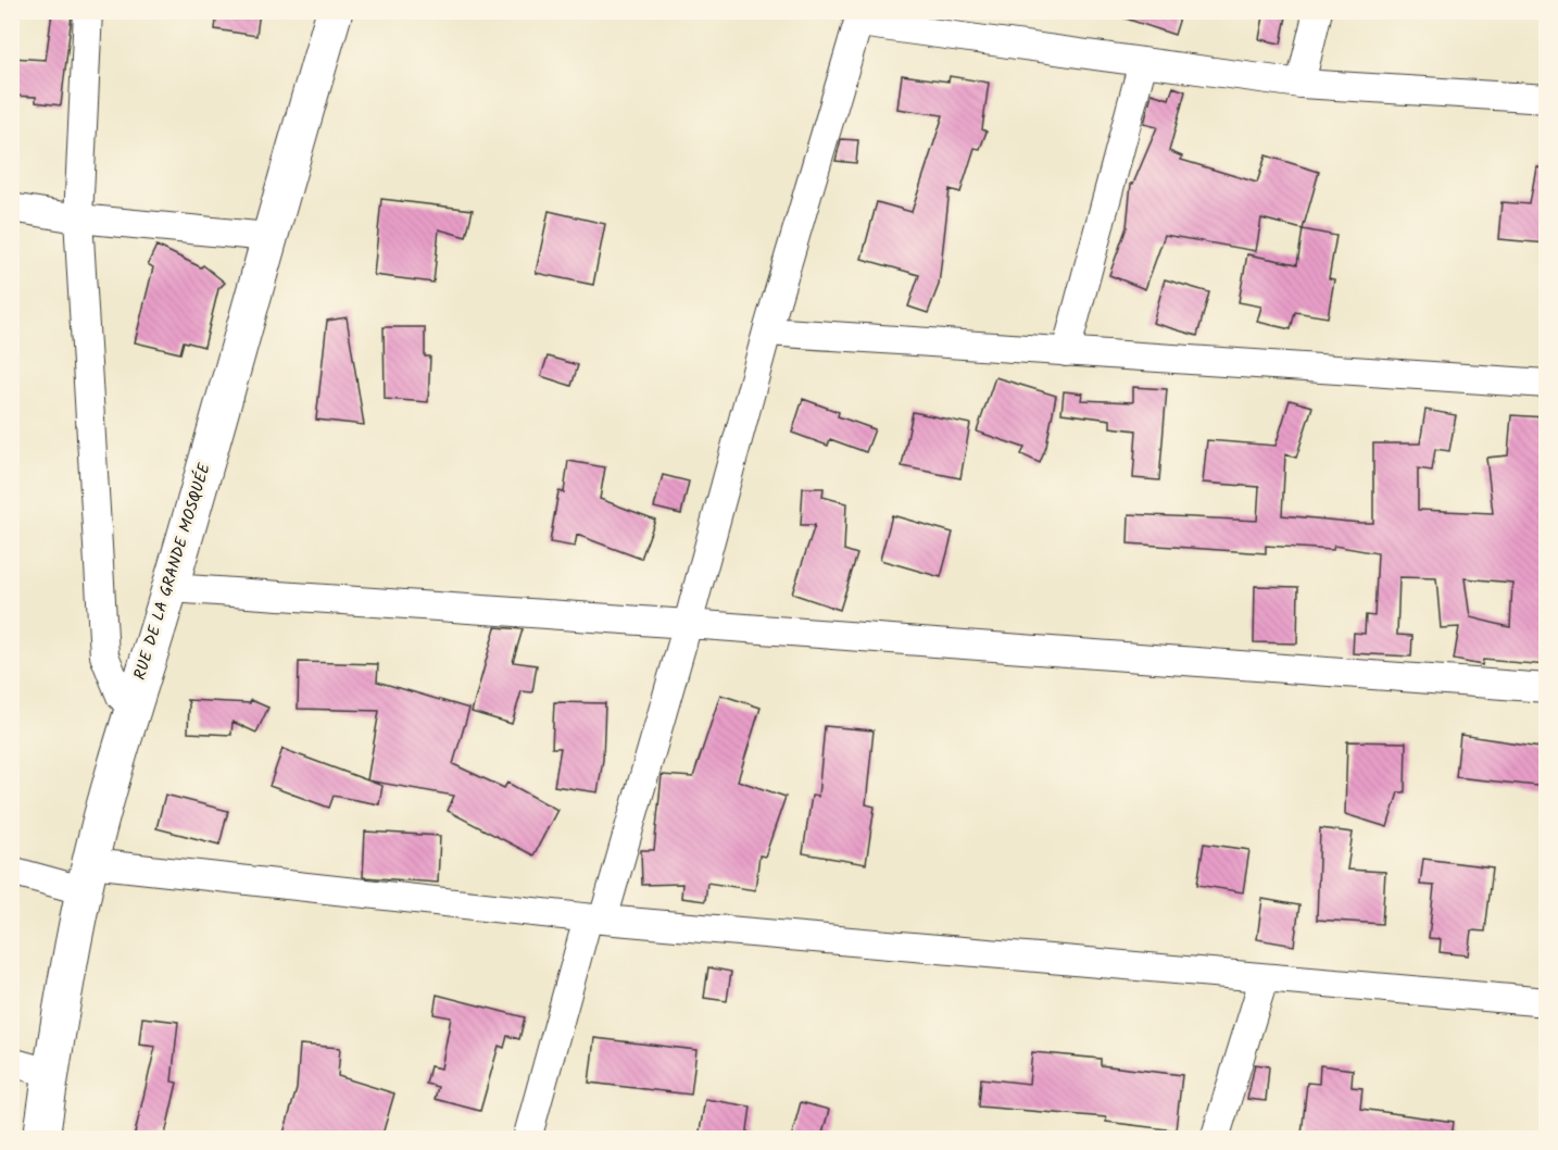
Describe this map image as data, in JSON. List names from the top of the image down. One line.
{"streets":{"street":["RUE DE LA GRANDE MOSQUÉE"]}}
